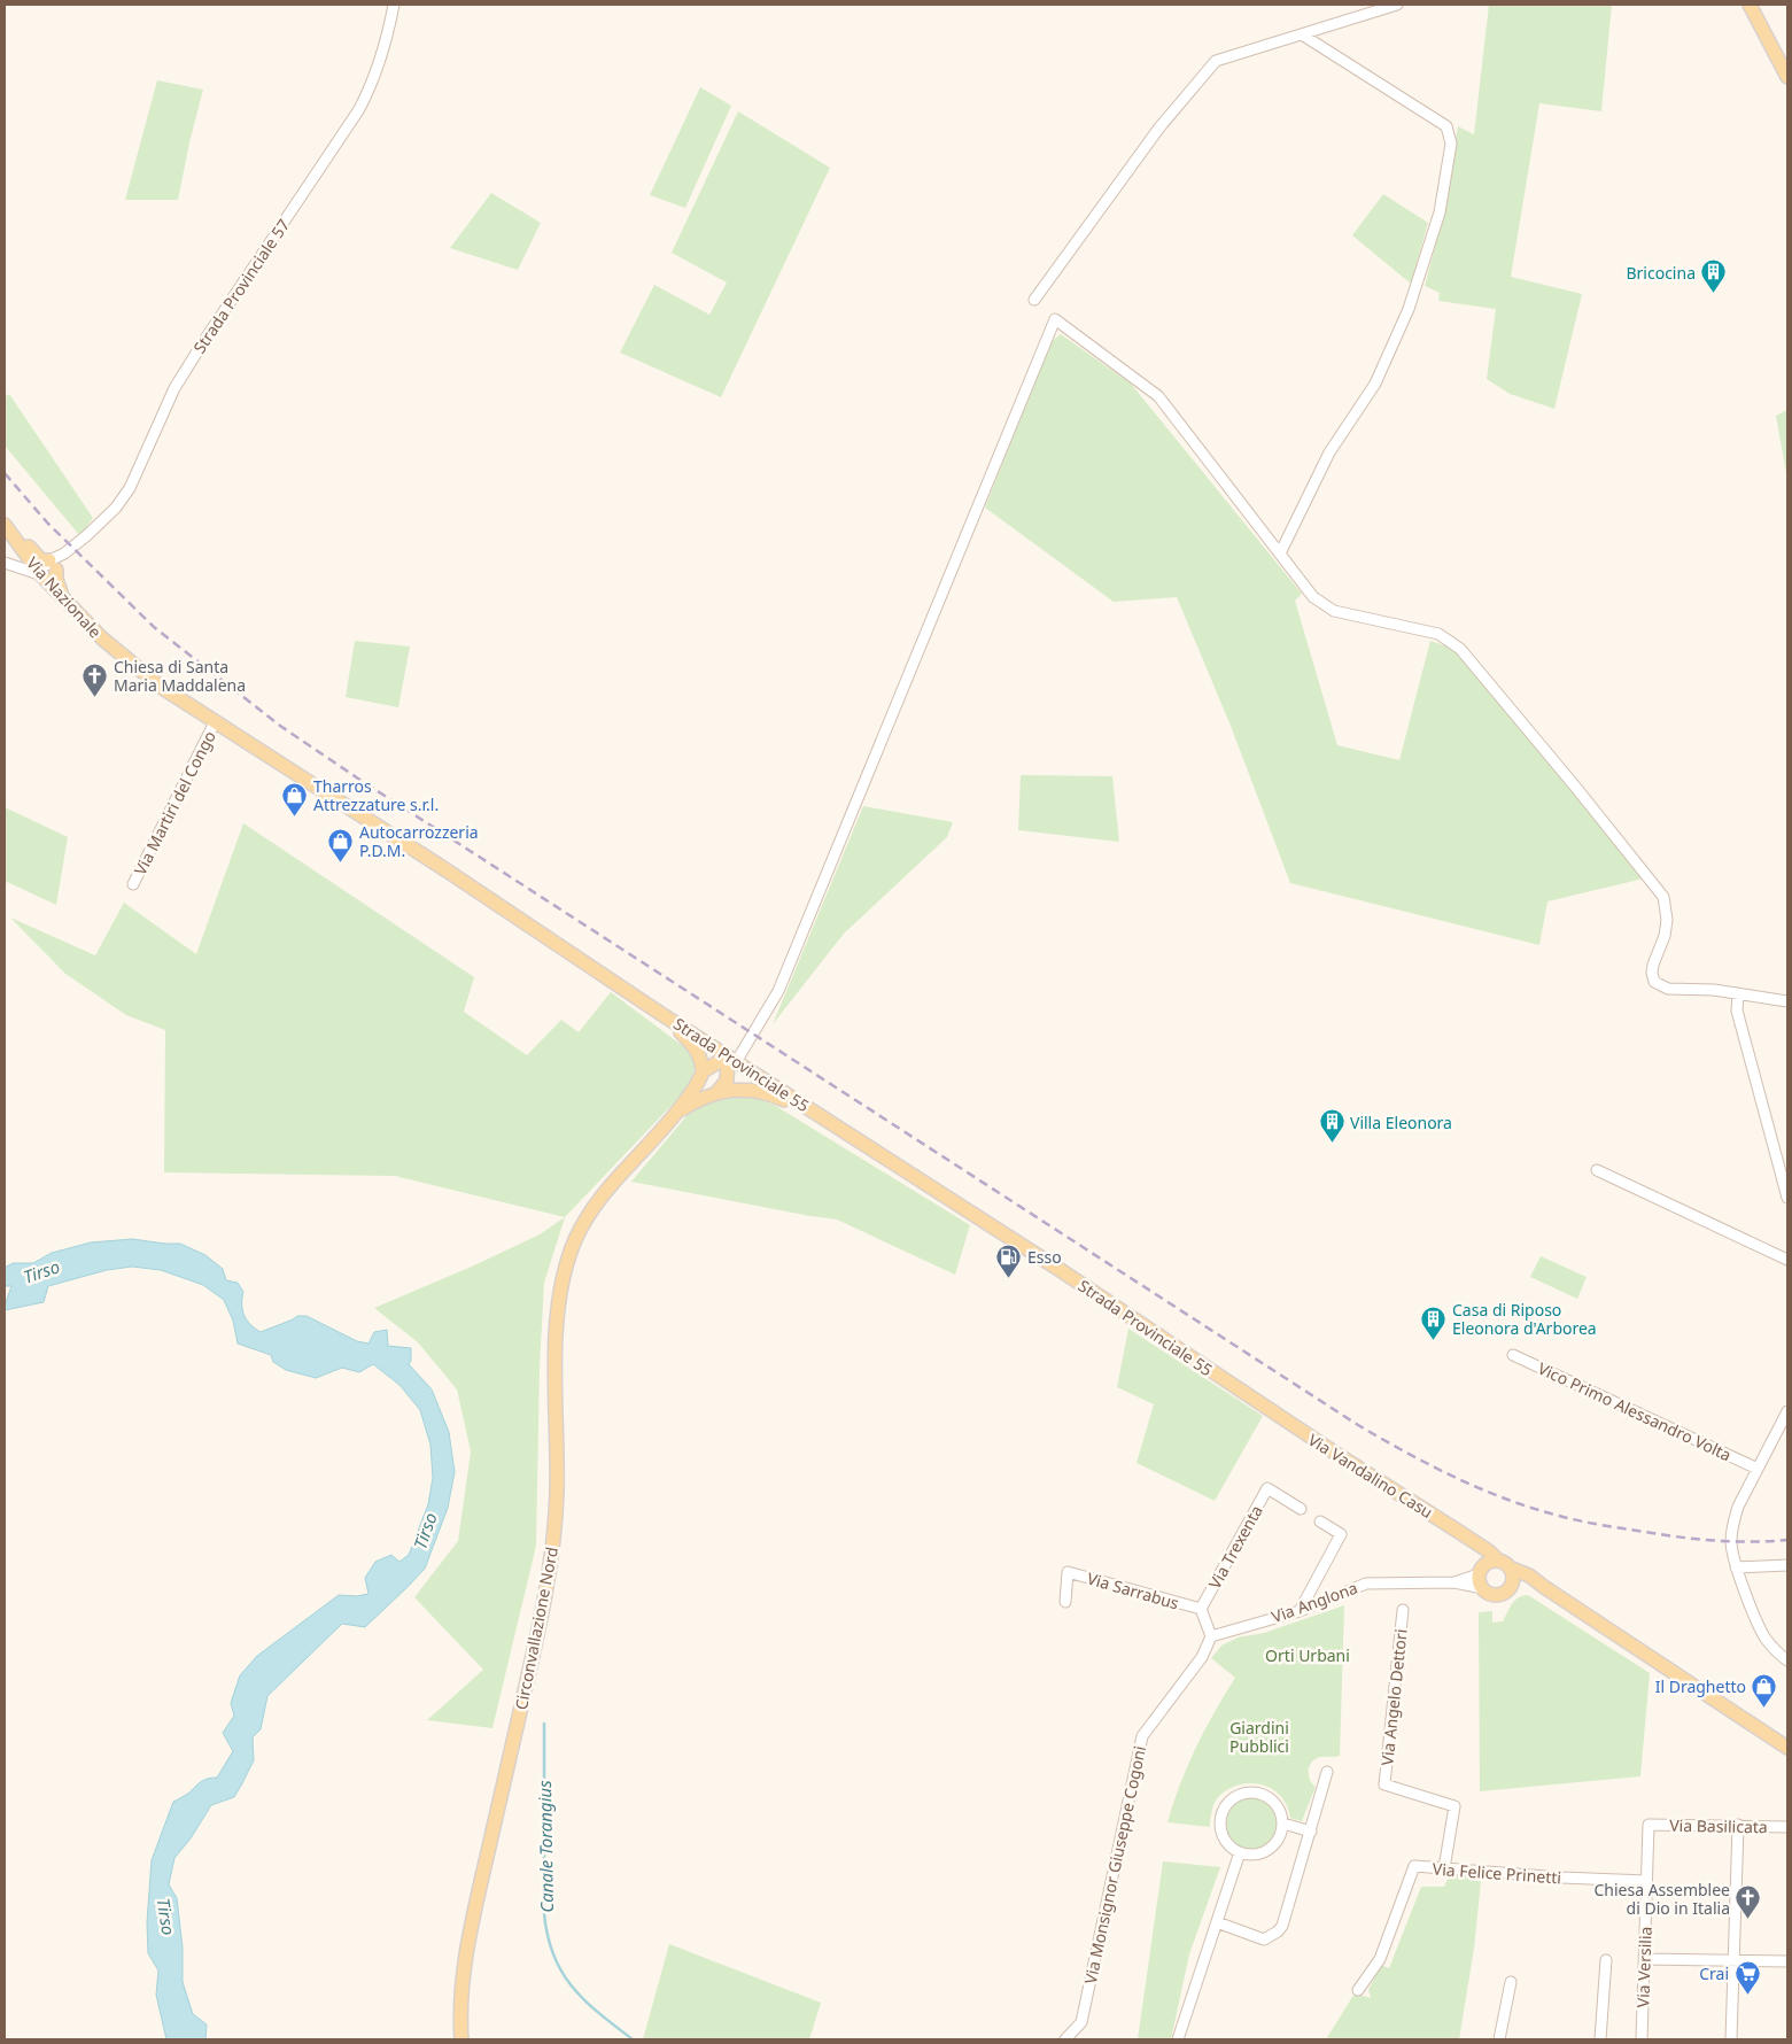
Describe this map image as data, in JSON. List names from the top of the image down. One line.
{"streets":{"main road":["Via Nazionale","Strada Provinciale 55","Via Vandalino Casu","Circonvallazione Nord"],"street":["Strada Provinciale 57","Via Martiri del Congo","Vico Primo Alessandro Volta","Via Trexenta","Via Sarrabus","Via Anglona","Via Angelo Dettori","Via Basilicata","Via Monsignor Giuseppe Cogoni","Via Felice Prinetti","Via Versilia"]},"crossings":[["Via Nazionale","Via Martiri del Congo"],["Via Nazionale","Strada Provinciale 55"],["Via Martiri del Congo","Strada Provinciale 55"],["Strada Provinciale 55","Via Vandalino Casu"],["Strada Provinciale 55","Circonvallazione Nord"],["Via Vandalino Casu","Via Anglona"],["Via Trexenta","Via Sarrabus"],["Via Sarrabus","Via Anglona"],["Via Sarrabus","Via Monsignor Giuseppe Cogoni"],["Via Anglona","Via Monsignor Giuseppe Cogoni"],["Via Angelo Dettori","Via Felice Prinetti"],["Via Basilicata","Via Versilia"],["Via Felice Prinetti","Via Versilia"]],"water":["Tirso","Canale Torangius"],"parks":["Orti Urbani","Giardini Pubblici"],"places":{"building":["Bricocina","Villa Eleonora","Casa di Riposo Eleonora d'Arborea"],"church":["Chiesa di Santa Maria Maddalena","Chiesa Assemblee di Dio in Italia"],"shop":["Tharros Attrezzature s.r.l.","Autocarrozzeria P.D.M.","Il Draghetto"],"fuel station":["Esso"],"supermarket":["Crai"]}}
